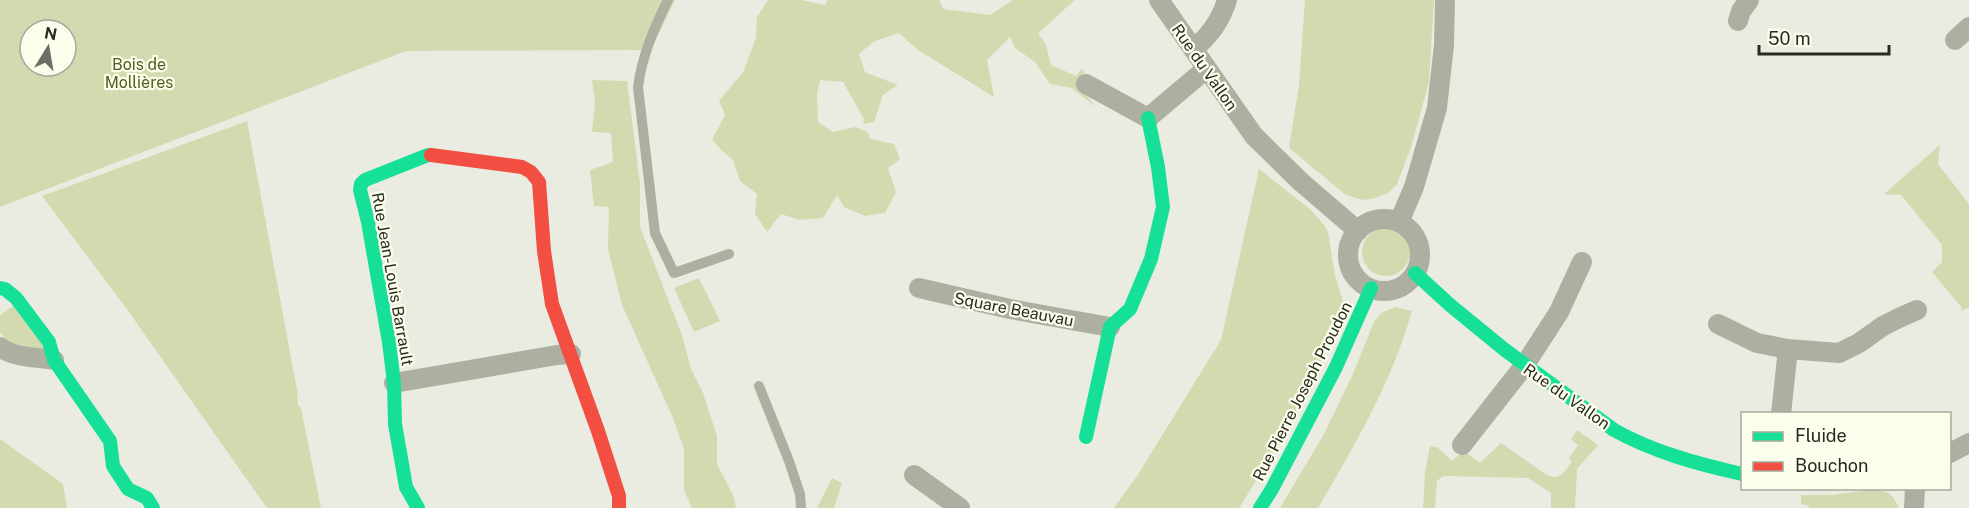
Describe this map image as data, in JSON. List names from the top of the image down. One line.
{"streets":{"street":["Rue du Vallon","Rue Jean-Louis Barrault","Square Beauvau","Rue Pierre Joseph Proudon"]},"crossings":[["Rue du Vallon","Rue Pierre Joseph Proudon"]],"parks":["Bois de Mollières"],"legend":["Fluide","Bouchon"],"scale_bar":"50 m","north":"top"}
